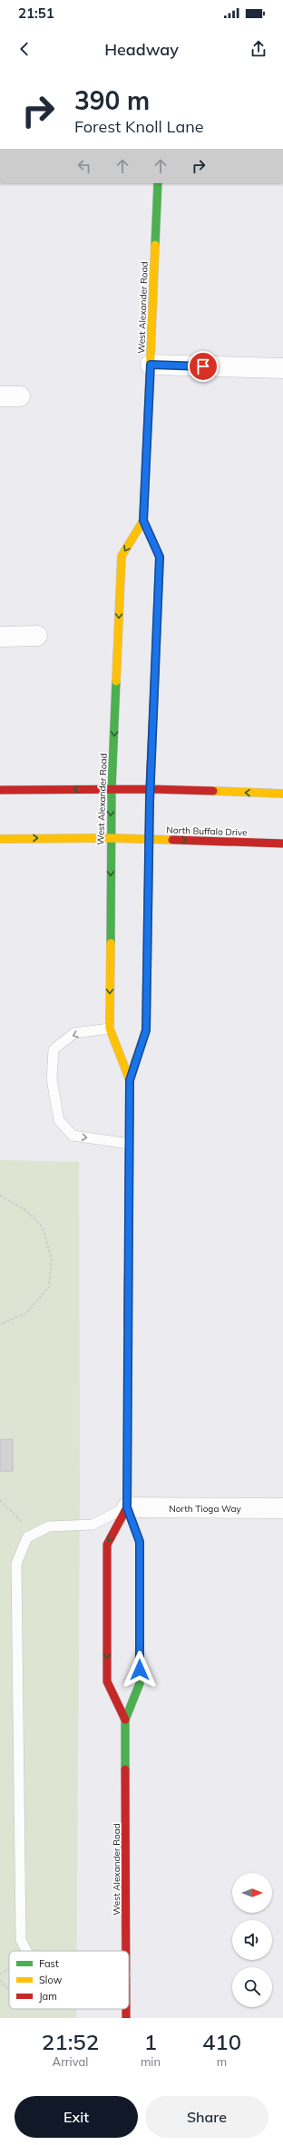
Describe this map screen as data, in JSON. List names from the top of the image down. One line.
{"streets":{"main road":["West Alexander Road","North Buffalo Drive"],"street":["North Tioga Way"]},"crossings":[["West Alexander Road","North Buffalo Drive"],["West Alexander Road","North Tioga Way"]],"legend":["Fast","Slow","Jam"],"north":"right","page":{"status":"21:51","header":"Headway","turn":["390 m","Forest Knoll Lane"],"eta":["21:52","Arrival","1","min","410","m"],"buttons":["Exit","Share"]}}
